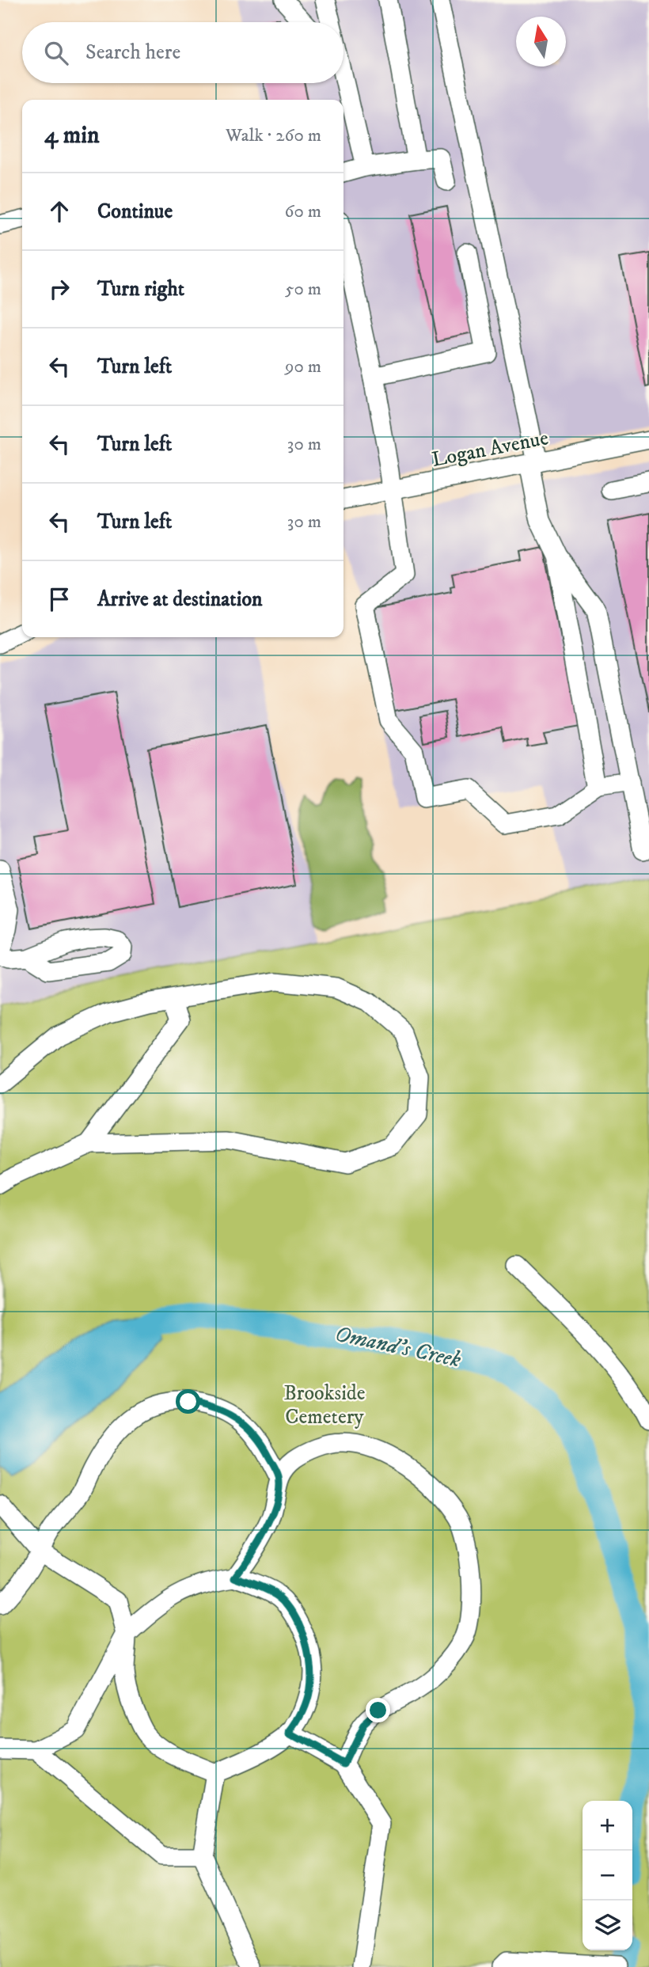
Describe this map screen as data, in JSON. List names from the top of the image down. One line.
{"streets":{"street":["Logan Avenue"]},"water":["Omand's Creek"],"parks":["Brookside Cemetery"],"north":"top","page":{"search":"Search here","heading":["4 min","Walk · 260 m"],"list":[["Continue","60 m"],["Turn right","50 m"],["Turn left","90 m"],["Turn left","30 m"],["Turn left","30 m"],"Arrive at destination"],"map_buttons":["+","−"]}}
